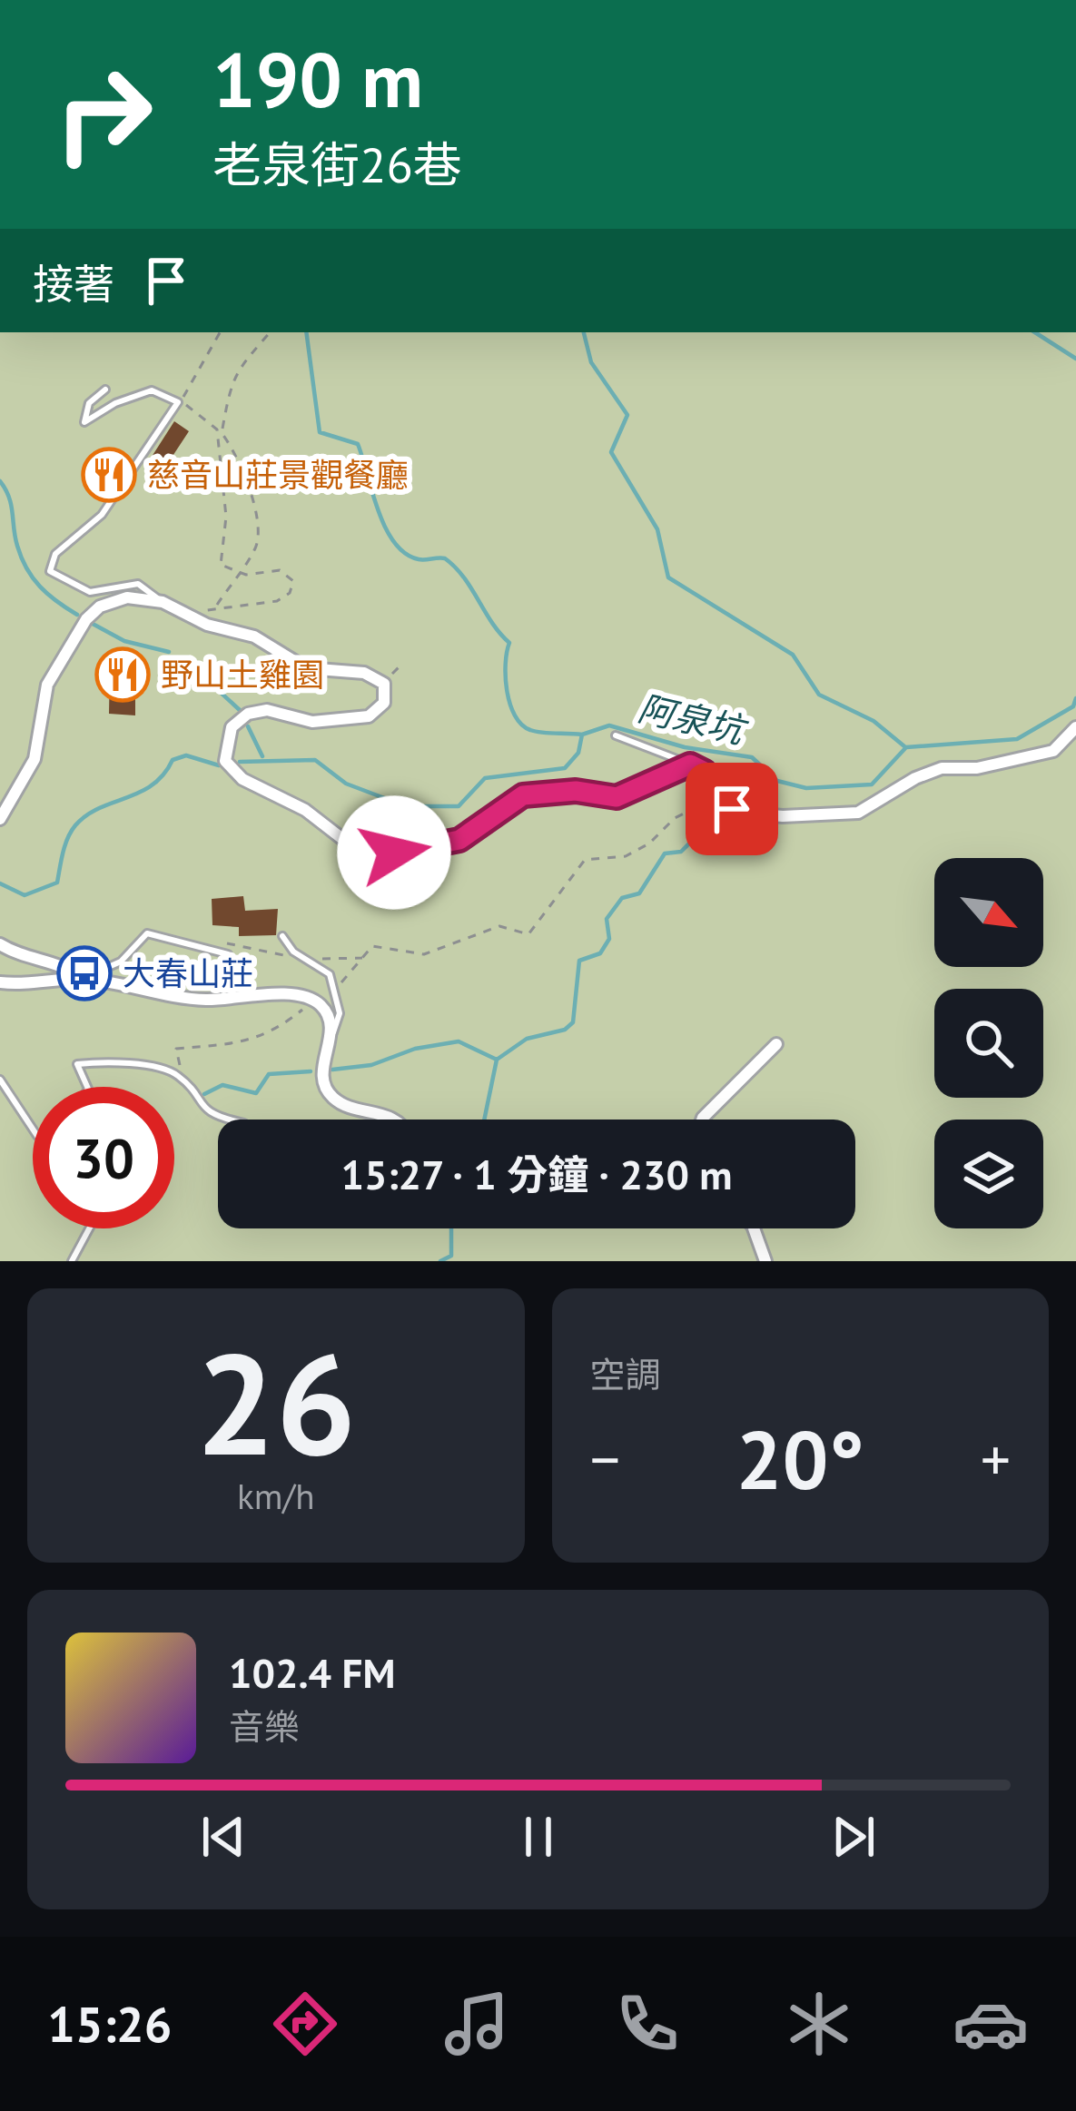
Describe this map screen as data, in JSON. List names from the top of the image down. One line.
{"water":["阿泉坑"],"places":{"restaurant":["慈音山莊景觀餐廳","野山土雞園"],"bus stop":["大春山莊"]},"north":"bottom right","page":{"turn":["190 m","老泉街26巷"],"then":"接著","limit":"30","trip":"15:27 · 1 分鐘 · 230 m","tile":[["26","km/h"],"空調"],"heat":["−","20°","+"],"song":["102.4 FM","音樂"],"tabs":"15:26"}}
